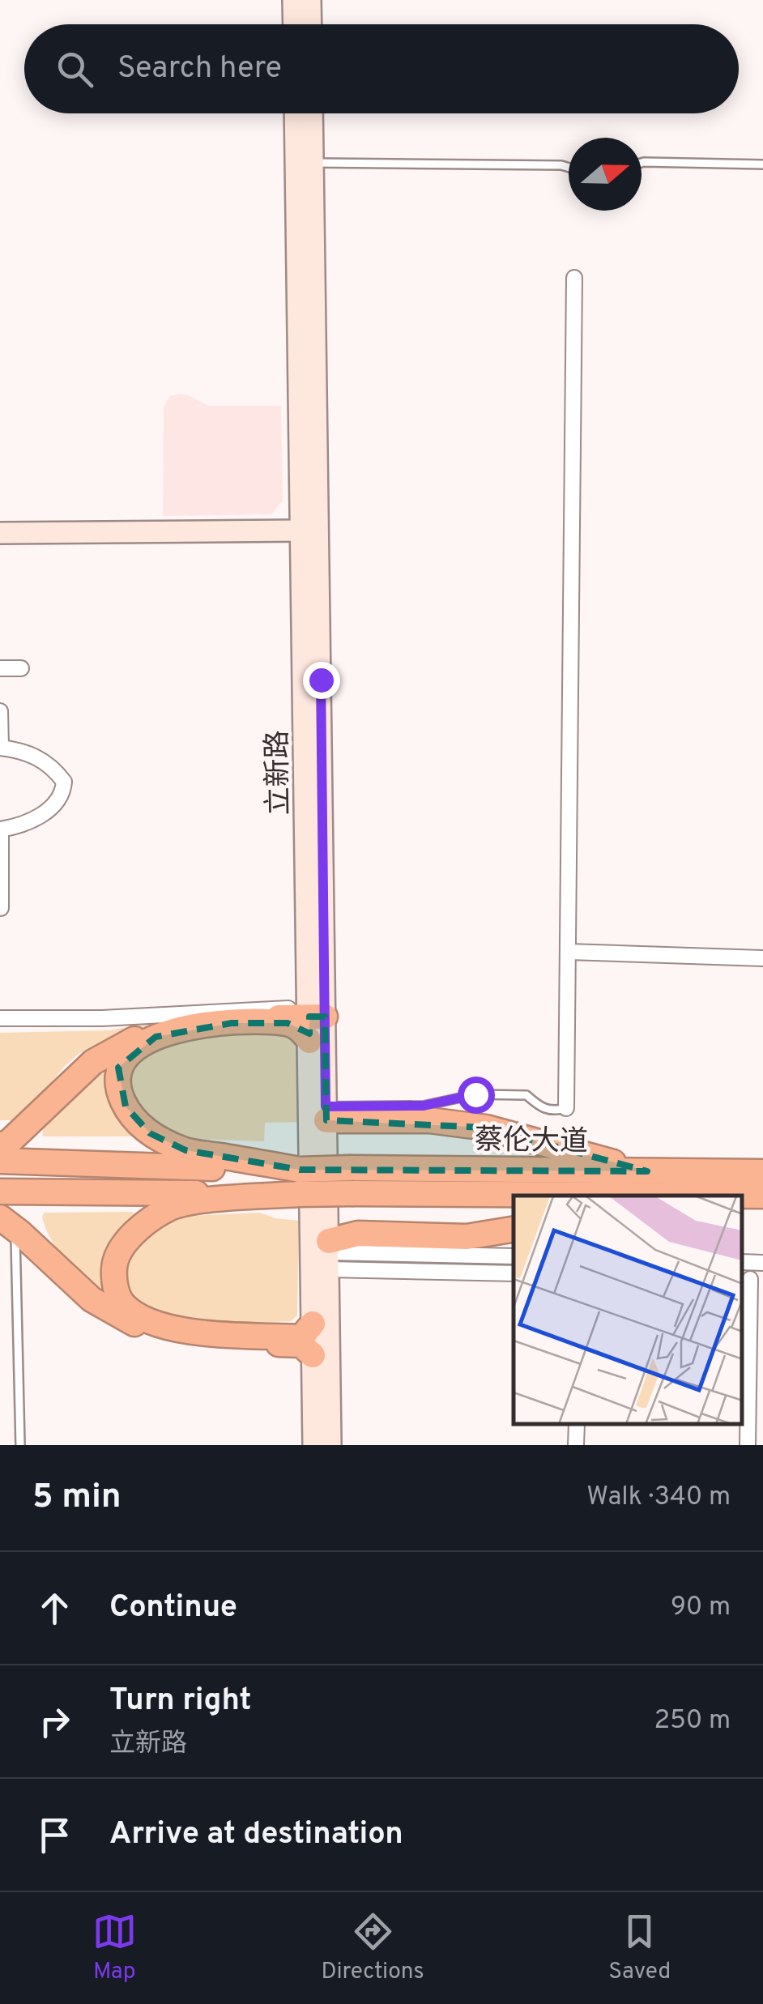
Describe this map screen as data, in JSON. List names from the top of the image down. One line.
{"streets":{"highway":["蔡伦大道"],"main road":["立新路"]},"north":"right","page":{"search":"Search here","heading":["5 min","Walk · 340 m"],"list":[["Continue","90 m"],["Turn right","立新路","250 m"],"Arrive at destination"],"nav":["Map","Directions","Saved"]}}
